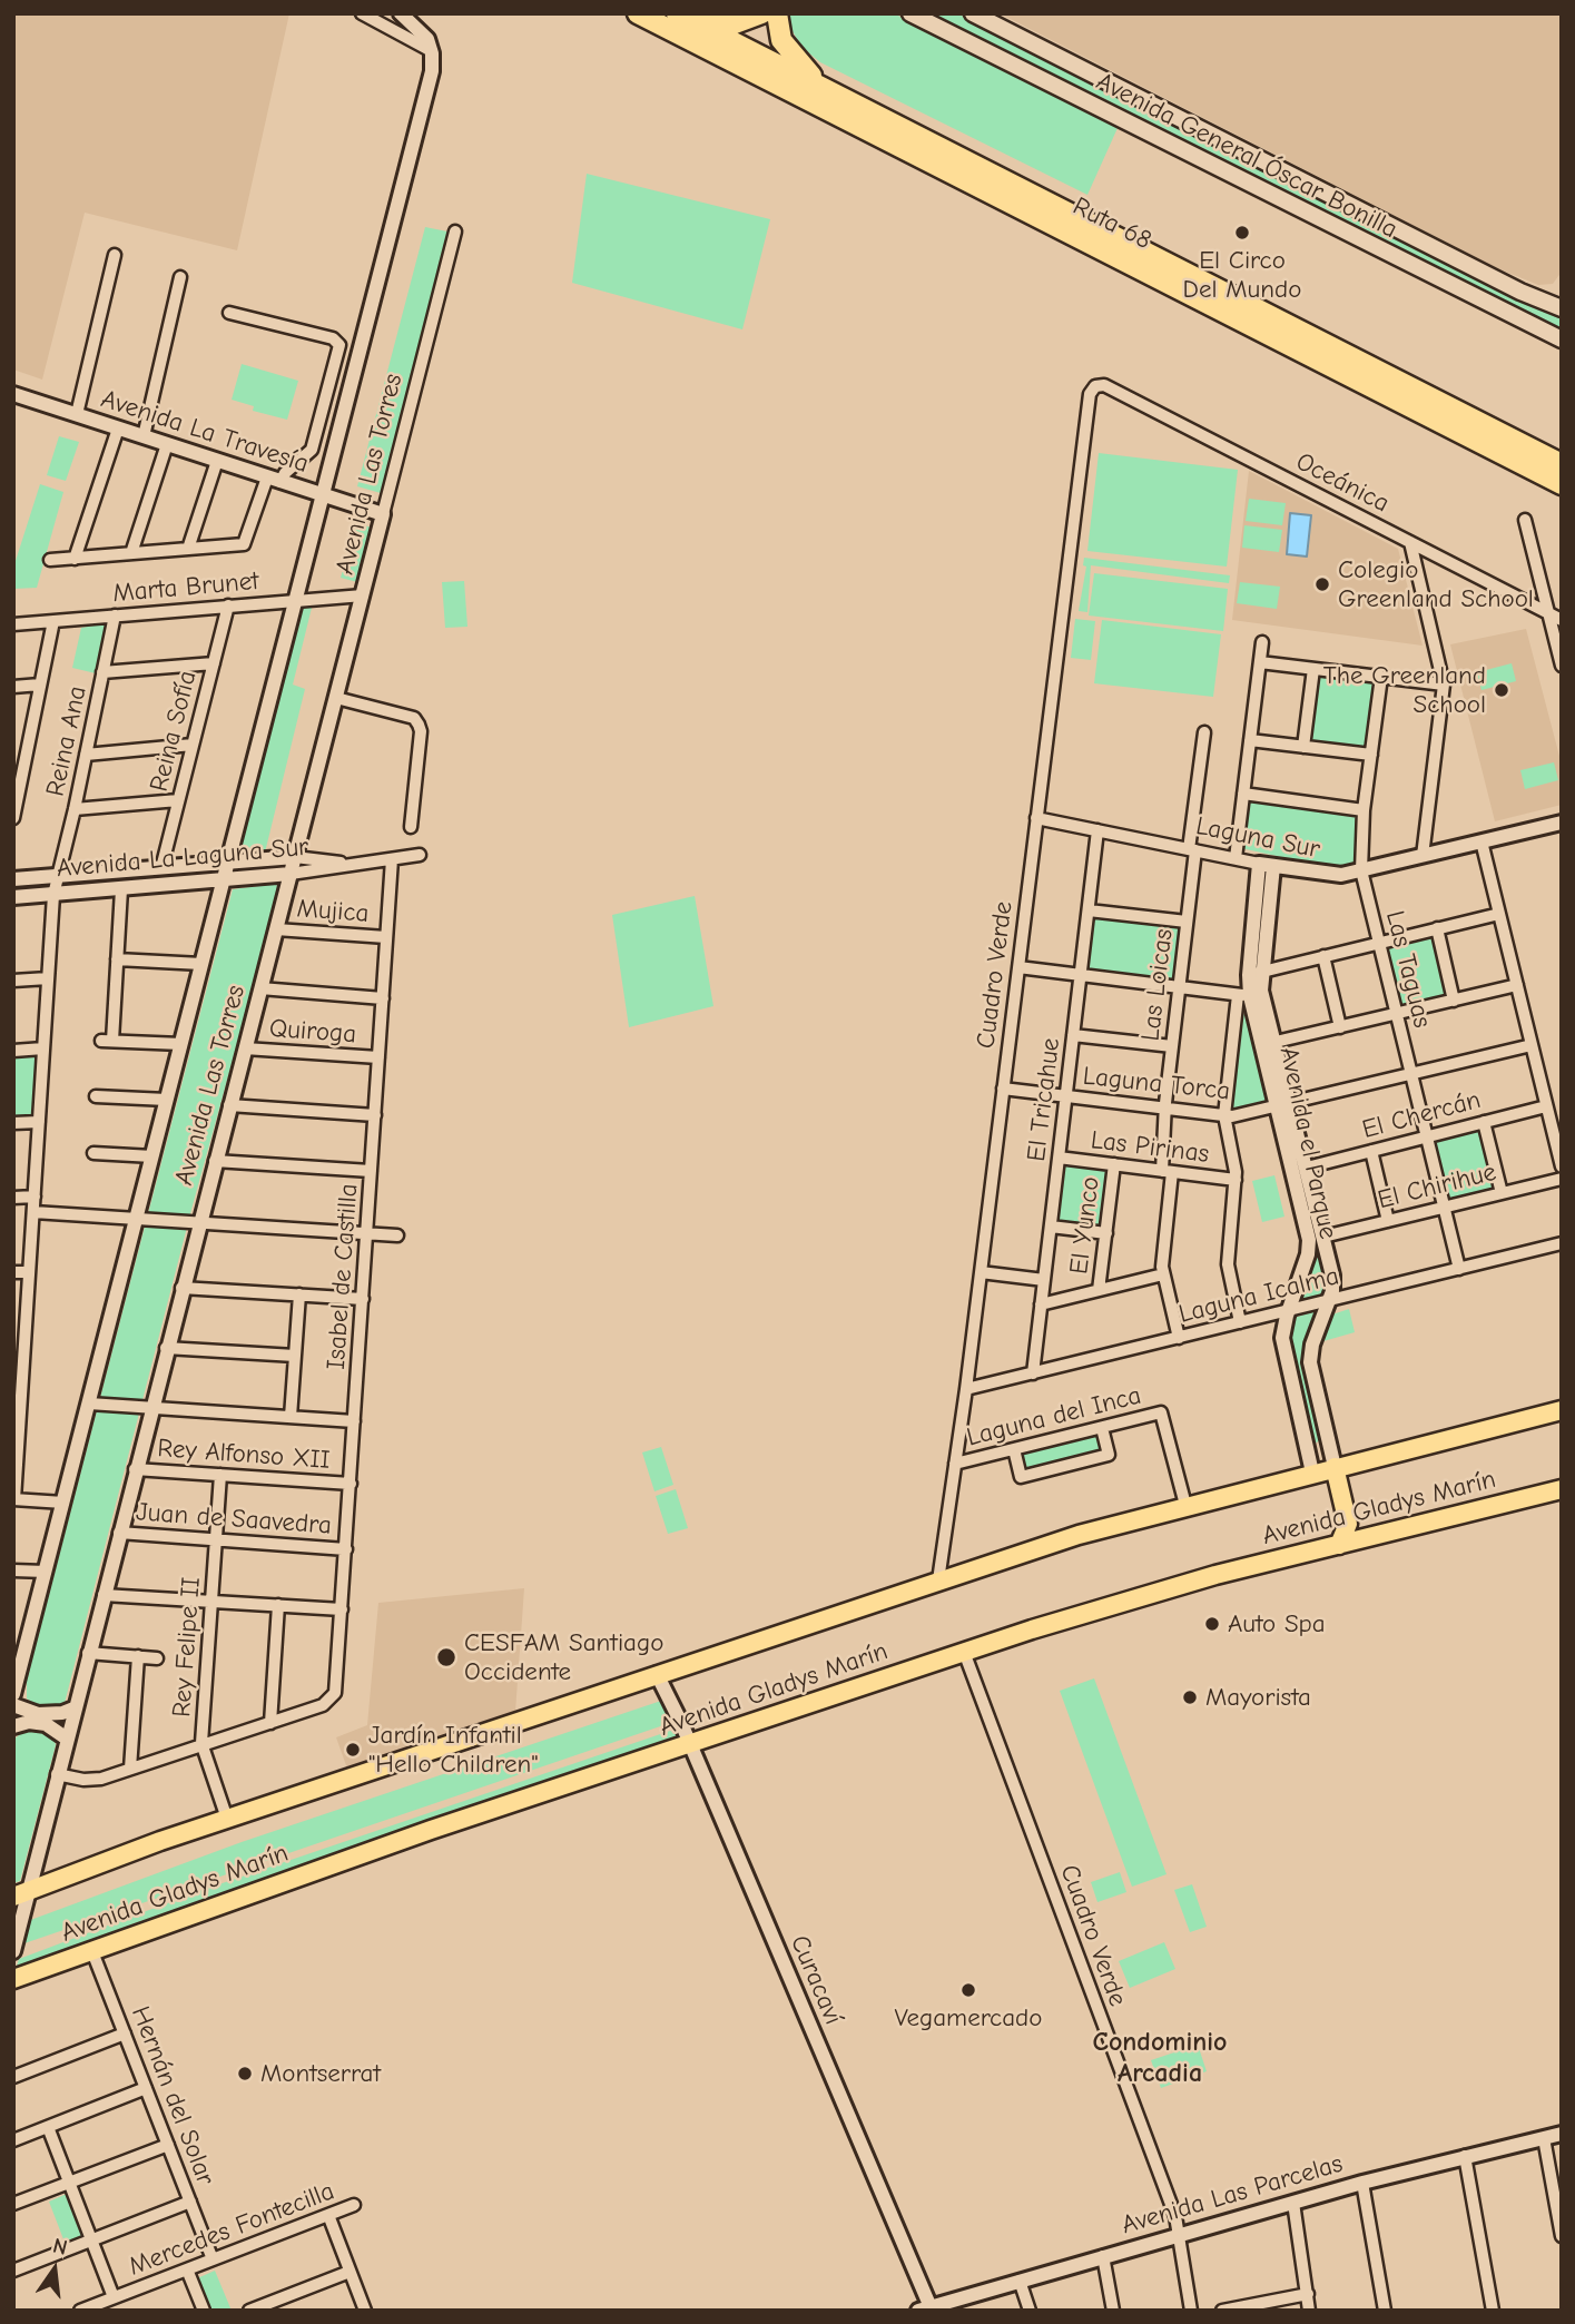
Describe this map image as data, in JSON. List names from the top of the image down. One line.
{"streets":{"highway":["Ruta 68"],"main road":["Avenida General Óscar Bonilla","Avenida Gladys Marín"],"street":["Avenida La Travesía","Avenida Las Torres","Oceánica","Marta Brunet","Reina Sofía","Reina Ana","Laguna Sur","Avenida La Laguna Sur","Mujica","Las Taguas","Cuadro Verde","Las Loicas","Quiroga","Laguna Torca","El Tricahue","El Chercán","Avenida el Parque","Las Pirinas","El Chirihue","El Yunco","Isabel de Castilla","Laguna Icalma","Laguna del Inca","Rey Alfonso XII","Juan de Saavedra","Rey Felipe II","Curacaví","Hernán del Solar","Avenida Las Parcelas","Mercedes Fontecilla"]},"crossings":[["Avenida La Travesía","Avenida Las Torres"],["Avenida Las Torres","Marta Brunet"],["Avenida Las Torres","Avenida La Laguna Sur"],["Avenida Las Torres","Mujica"],["Avenida Las Torres","Quiroga"],["Avenida Las Torres","Rey Alfonso XII"],["Avenida Las Torres","Avenida Gladys Marín"],["Avenida Las Torres","Juan de Saavedra"],["Oceánica","Cuadro Verde"],["Marta Brunet","Reina Sofía"],["Marta Brunet","Reina Ana"],["Reina Sofía","Avenida La Laguna Sur"],["Reina Ana","Avenida La Laguna Sur"],["Laguna Sur","Las Taguas"],["Laguna Sur","Cuadro Verde"],["Laguna Sur","Las Loicas"],["Laguna Sur","El Tricahue"],["Laguna Sur","Avenida el Parque"],["Avenida La Laguna Sur","Isabel de Castilla"],["Mujica","Isabel de Castilla"],["Las Taguas","Laguna Torca"],["Las Taguas","El Chercán"],["Las Taguas","El Chirihue"],["Las Taguas","Laguna Icalma"],["Cuadro Verde","Laguna Torca"],["Cuadro Verde","Laguna Icalma"],["Cuadro Verde","Laguna del Inca"],["Cuadro Verde","Avenida Gladys Marín"],["Cuadro Verde","Avenida Las Parcelas"],["Las Loicas","Laguna Torca"],["Las Loicas","Las Pirinas"],["Las Loicas","Laguna Icalma"],["Quiroga","Isabel de Castilla"],["Laguna Torca","El Tricahue"],["Laguna Torca","Avenida el Parque"],["El Tricahue","Las Pirinas"],["El Tricahue","Laguna Icalma"],["El Chercán","Avenida el Parque"],["Avenida el Parque","El Chirihue"],["Avenida el Parque","Laguna Icalma"],["Avenida el Parque","Avenida Gladys Marín"],["Las Pirinas","El Yunco"],["Isabel de Castilla","Rey Alfonso XII"],["Isabel de Castilla","Juan de Saavedra"],["Laguna del Inca","Avenida Gladys Marín"],["Rey Alfonso XII","Rey Felipe II"],["Avenida Gladys Marín","Rey Felipe II"],["Avenida Gladys Marín","Curacaví"],["Avenida Gladys Marín","Hernán del Solar"],["Juan de Saavedra","Rey Felipe II"],["Curacaví","Avenida Las Parcelas"],["Hernán del Solar","Mercedes Fontecilla"]],"districts":["Condominio Arcadia"],"places":["El Circo Del Mundo","Colegio Greenland School","The Greenland School","Auto Spa","CESFAM Santiago Occidente","Mayorista","Jardín Infantil \"Hello Children\"","Vegamercado","Montserrat"],"north":"top"}
